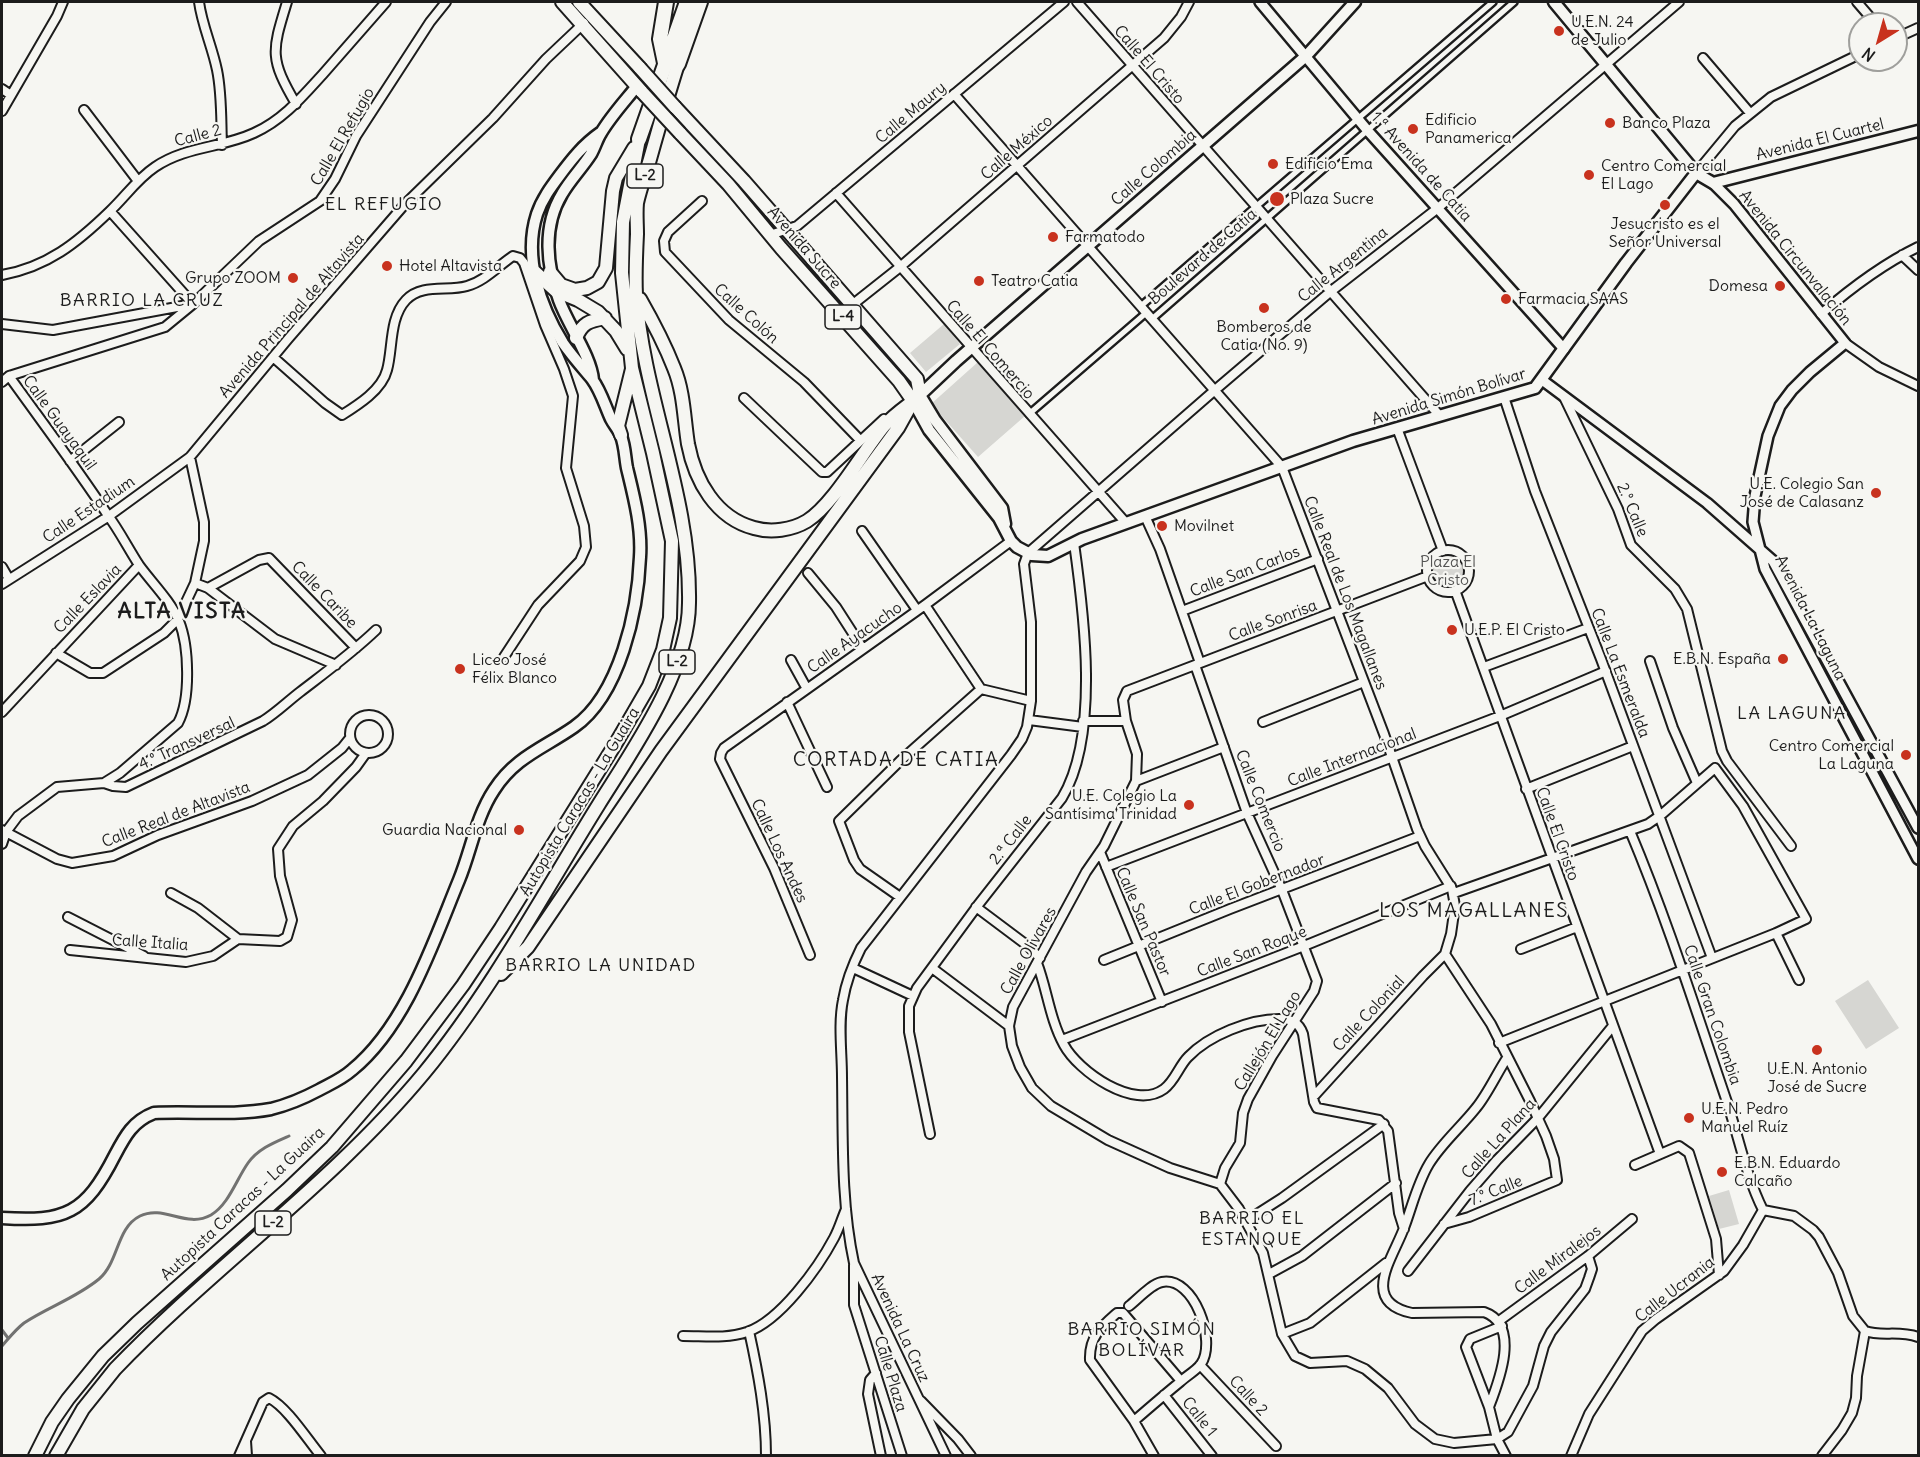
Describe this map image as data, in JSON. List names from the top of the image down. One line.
{"streets":{"highway":["L-2","Autopista Caracas - La Guaira"],"main road":["Avenida El Cuartel","Calle Colombia","Avenida Sucre","L-4","Avenida Simón Bolívar"],"street":["Calle El Cristo","Calle Maury","Calle 2","Calle El Refugio","Calle México","1.ª Avenida de Catia","Boulevard de Catia","Avenida Circunvalación","Calle Argentina","Calle Colón","Avenida Principal de Altavista","Calle El Comercio","Calle Guayaquil","Calle Estadium","2.° Calle","Calle San Carlos","Calle Real de Los Magallanes","Calle Caribe","Calle Eslavia","Avenida La Laguna","Calle Sonrisa","Calle Ayacucho","Calle La Esmeralda","4.° Transversal","Calle Internacional","Calle Comercio","Calle Real de Altavista","2.ª Calle","Calle Los Andes","Calle El Gobernador","Calle San Pastor","Calle Italia","Calle Olivares","Calle San Roque","Calle Colonial","Calle Gran Colombia","Callejón El Lago","Calle La Plana","7.° Calle","Calle Miralejos","Calle Ucrania","Avenida La Cruz","Calle Plaza","Calle 1"]},"crossings":[["Calle El Cristo","Calle México"],["Calle El Cristo","Calle Colombia"],["Calle El Cristo","Boulevard de Catia"],["Calle El Cristo","Calle Argentina"],["Calle El Cristo","Avenida Simón Bolívar"],["Calle El Cristo","Calle Sonrisa"],["Calle El Cristo","Calle Internacional"],["Calle El Cristo","Calle San Roque"],["Calle El Cristo","Calle La Plana"],["Calle Maury","Avenida Sucre"],["Calle Maury","Calle El Comercio"],["Calle Maury","Calle Real de Los Magallanes"],["Calle El Refugio","Calle Guayaquil"],["Avenida El Cuartel","Avenida Circunvalación"],["Calle México","Avenida Sucre"],["Calle México","Calle El Comercio"],["Calle México","Calle Real de Los Magallanes"],["1.ª Avenida de Catia","Calle Colombia"],["1.ª Avenida de Catia","Boulevard de Catia"],["1.ª Avenida de Catia","Calle Argentina"],["1.ª Avenida de Catia","Avenida Simón Bolívar"],["Calle Colombia","Avenida Sucre"],["Calle Colombia","Calle El Comercio"],["Calle Colombia","Calle Real de Los Magallanes"],["Avenida Sucre","Avenida Principal de Altavista"],["Avenida Sucre","Calle Ayacucho"],["Boulevard de Catia","Calle El Comercio"],["Boulevard de Catia","Calle Real de Los Magallanes"],["Avenida Circunvalación","Avenida La Laguna"],["Calle Argentina","Calle El Comercio"],["Calle Argentina","Avenida Simón Bolívar"],["Calle Argentina","Calle Real de Los Magallanes"],["Avenida Principal de Altavista","Calle Estadium"],["Calle El Comercio","Avenida Simón Bolívar"],["Avenida Simón Bolívar","Calle Real de Los Magallanes"],["Avenida Simón Bolívar","Avenida La Laguna"],["Avenida Simón Bolívar","Calle La Esmeralda"],["Avenida Simón Bolívar","Calle Comercio"],["Avenida Simón Bolívar","2.ª Calle"],["Calle Guayaquil","Calle Estadium"],["Calle Guayaquil","Calle Eslavia"],["Calle Guayaquil","4.° Transversal"],["2.° Calle","Avenida La Laguna"],["Calle San Carlos","Calle Real de Los Magallanes"],["Calle San Carlos","Calle Comercio"],["Calle Real de Los Magallanes","Calle Sonrisa"],["Calle Real de Los Magallanes","Calle Internacional"],["Calle Real de Los Magallanes","Calle El Gobernador"],["Calle Real de Los Magallanes","Calle San Roque"],["Calle Caribe","4.° Transversal"],["Calle Sonrisa","Calle Comercio"],["Calle Sonrisa","Calle Olivares"],["Calle Ayacucho","Calle Los Andes"],["Calle La Esmeralda","Calle Internacional"],["Calle La Esmeralda","Calle San Roque"],["4.° Transversal","Calle Real de Altavista"],["Calle Internacional","Calle Comercio"],["Calle Internacional","Calle San Pastor"],["Calle Comercio","Calle El Gobernador"],["Calle Comercio","Calle San Roque"],["Calle Comercio","Callejón El Lago"],["Calle El Gobernador","Calle San Pastor"],["Calle San Pastor","Calle Olivares"],["Calle San Pastor","Calle San Roque"],["Calle Olivares","Callejón El Lago"],["Calle San Roque","Calle Gran Colombia"],["Calle San Roque","Callejón El Lago"],["Calle Gran Colombia","Calle Ucrania"],["Calle La Plana","7.° Calle"],["Avenida La Cruz","Calle Plaza"]],"districts":["EL REFUGIO","BARRIO LA CRUZ","ALTA VISTA","LA LAGUNA","CORTADA DE CATIA","LOS MAGALLANES","BARRIO LA UNIDAD","BARRIO EL ESTANQUE","BARRIO SIMÓN BOLÍVAR"],"parks":["Plaza El Cristo"],"places":["U.E.N. 24 de Julio","Banco Plaza","Edificio Panamerica","Edificio Ema","Centro Comercial El Lago","Plaza Sucre","Jesucristo es el Señor Universal","Farmatodo","Hotel Altavista","Grupo ZOOM","Teatro Catia","Domesa","Farmacia SAAS","Bomberos de Catia (No. 9)","U.E. Colegio San José de Calasanz","Movilnet","U.E.P. El Cristo","E.B.N. España","Liceo José Félix Blanco","Centro Comercial La Laguna","U.E. Colegio La Santísima Trinidad","Guardia Nacional","U.E.N. Antonio José de Sucre","U.E.N. Pedro Manuel Ruíz","E.B.N. Eduardo Calcaño"],"north":"bottom left"}
